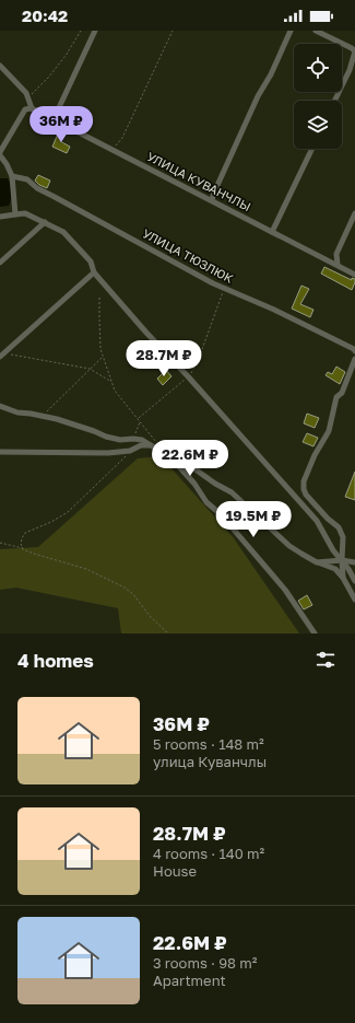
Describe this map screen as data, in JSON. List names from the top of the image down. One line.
{"streets":{"street":["УЛИЦА КУВАНЧЛЫ","УЛИЦА ТЮЗЛЮК"]},"page":{"status":"20:42","price":["36M ₽","28.7M ₽","22.6M ₽","19.5M ₽"],"heading":"4 homes","list":[{"name":"36M ₽","note":"5 rooms · 148 m² · улица Куванчлы"},{"name":"28.7M ₽","note":"4 rooms · 140 m² · House"},{"name":"22.6M ₽","note":"3 rooms · 98 m² · Apartment"}]}}
